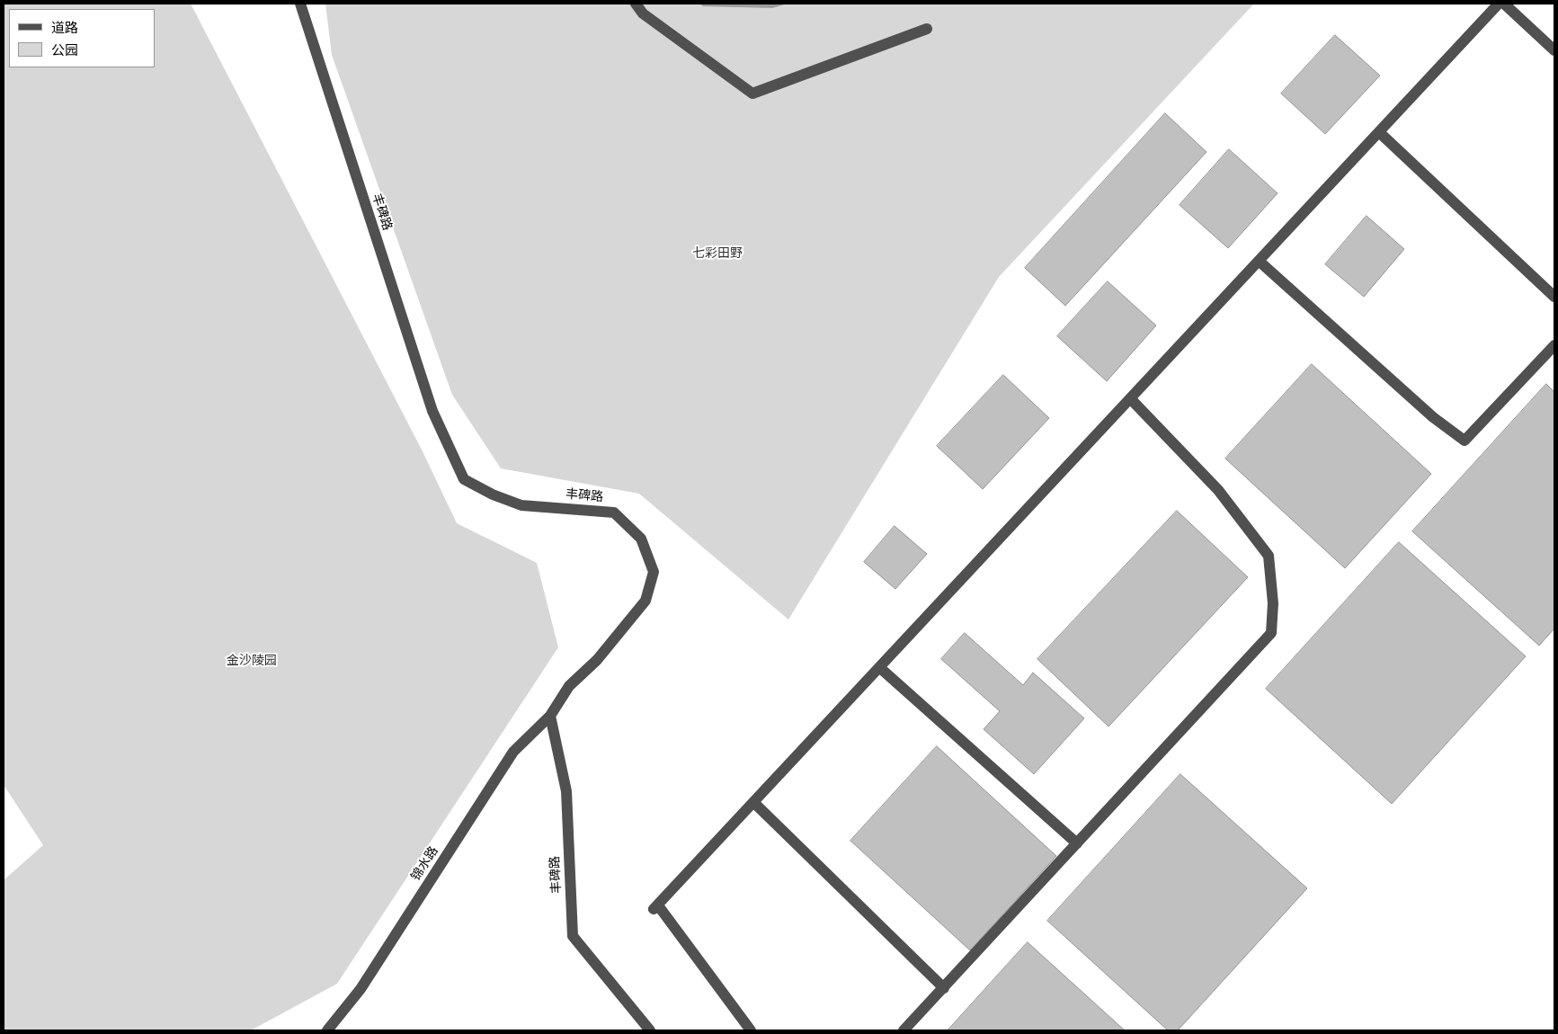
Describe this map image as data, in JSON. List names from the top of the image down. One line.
{"streets":{"street":["丰碑路","锦水路"]},"crossings":[["丰碑路","锦水路"]],"parks":["七彩田野","金沙陵园"],"legend":["道路","公园"]}
